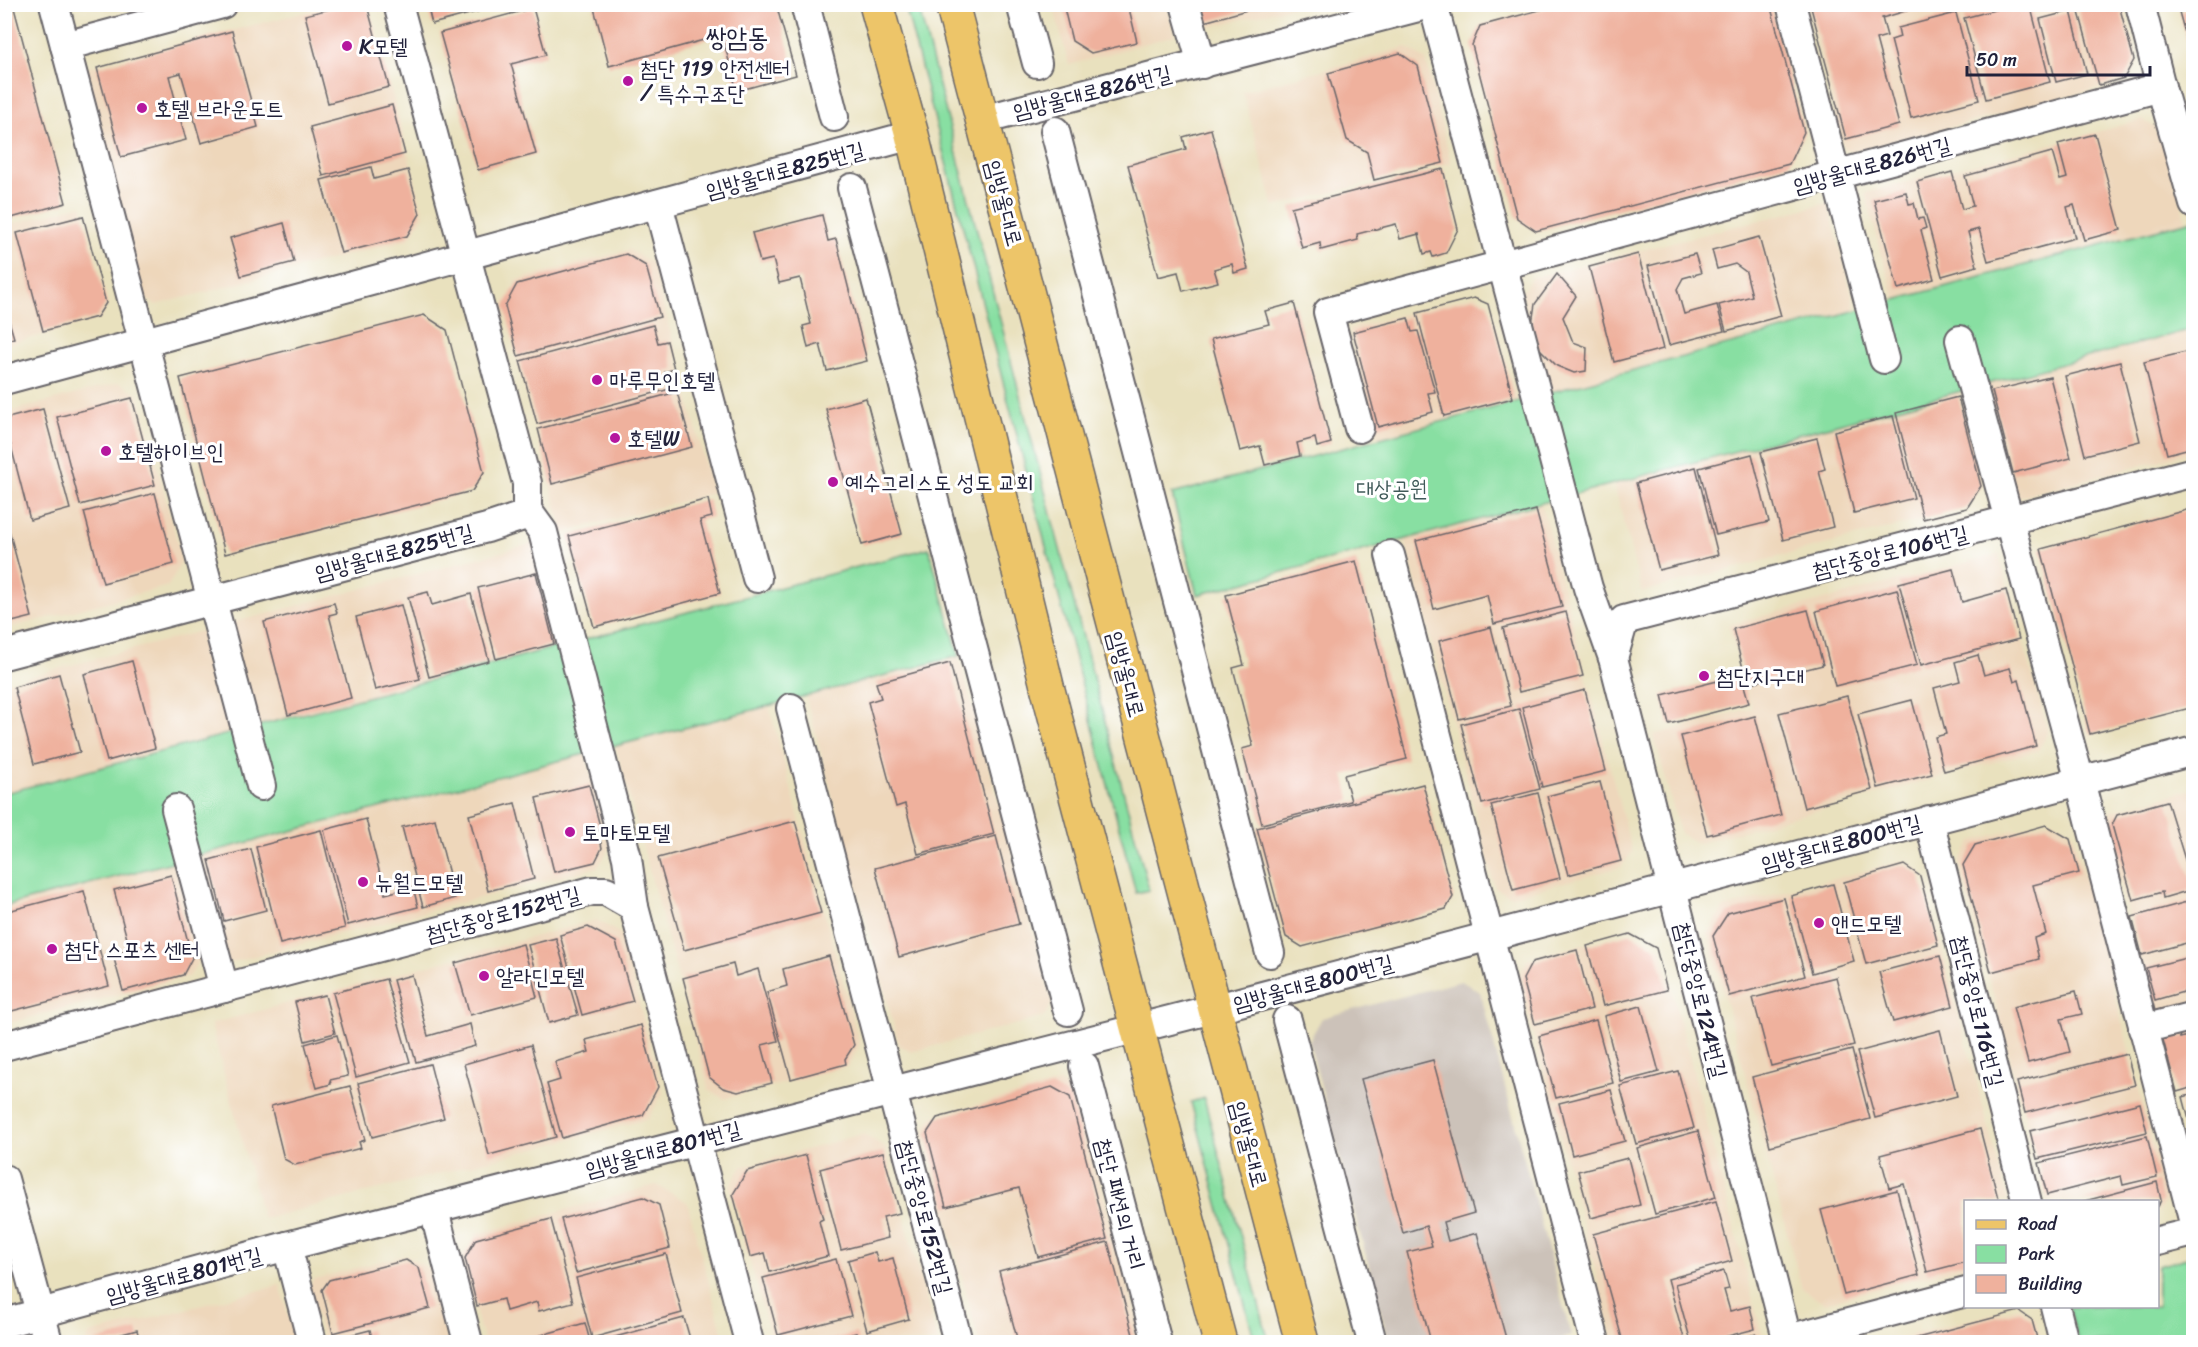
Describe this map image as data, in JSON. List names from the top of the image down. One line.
{"streets":{"main road":["임방울대로"],"street":["임방울대로826번길","임방울대로825번길","첨단중앙로106번길","임방울대로800번길","첨단중앙로152번길","첨단중앙로124번길","첨단중앙로116번길","임방울대로801번길","첨단 패션의 거리"]},"crossings":[["임방울대로826번길","임방울대로"],["임방울대로826번길","첨단중앙로124번길"],["임방울대로","임방울대로800번길"],["첨단중앙로106번길","첨단중앙로124번길"],["임방울대로800번길","첨단중앙로124번길"],["임방울대로800번길","첨단중앙로116번길"],["임방울대로800번길","임방울대로801번길"],["첨단중앙로152번길","임방울대로801번길"]],"districts":["쌍암동"],"parks":["대상공원"],"places":["K모텔","첨단 119 안전센터 / 특수구조단","호텔 브라운도트","마루무인호텔","호텔W","호텔하이브인","예수그리스도 성도 교회","첨단지구대","토마토모텔","뉴월드모텔","앤드모텔","첨단 스포츠 센터","알라딘모텔"],"legend":["Road","Park","Building"],"scale_bar":"50 m"}
